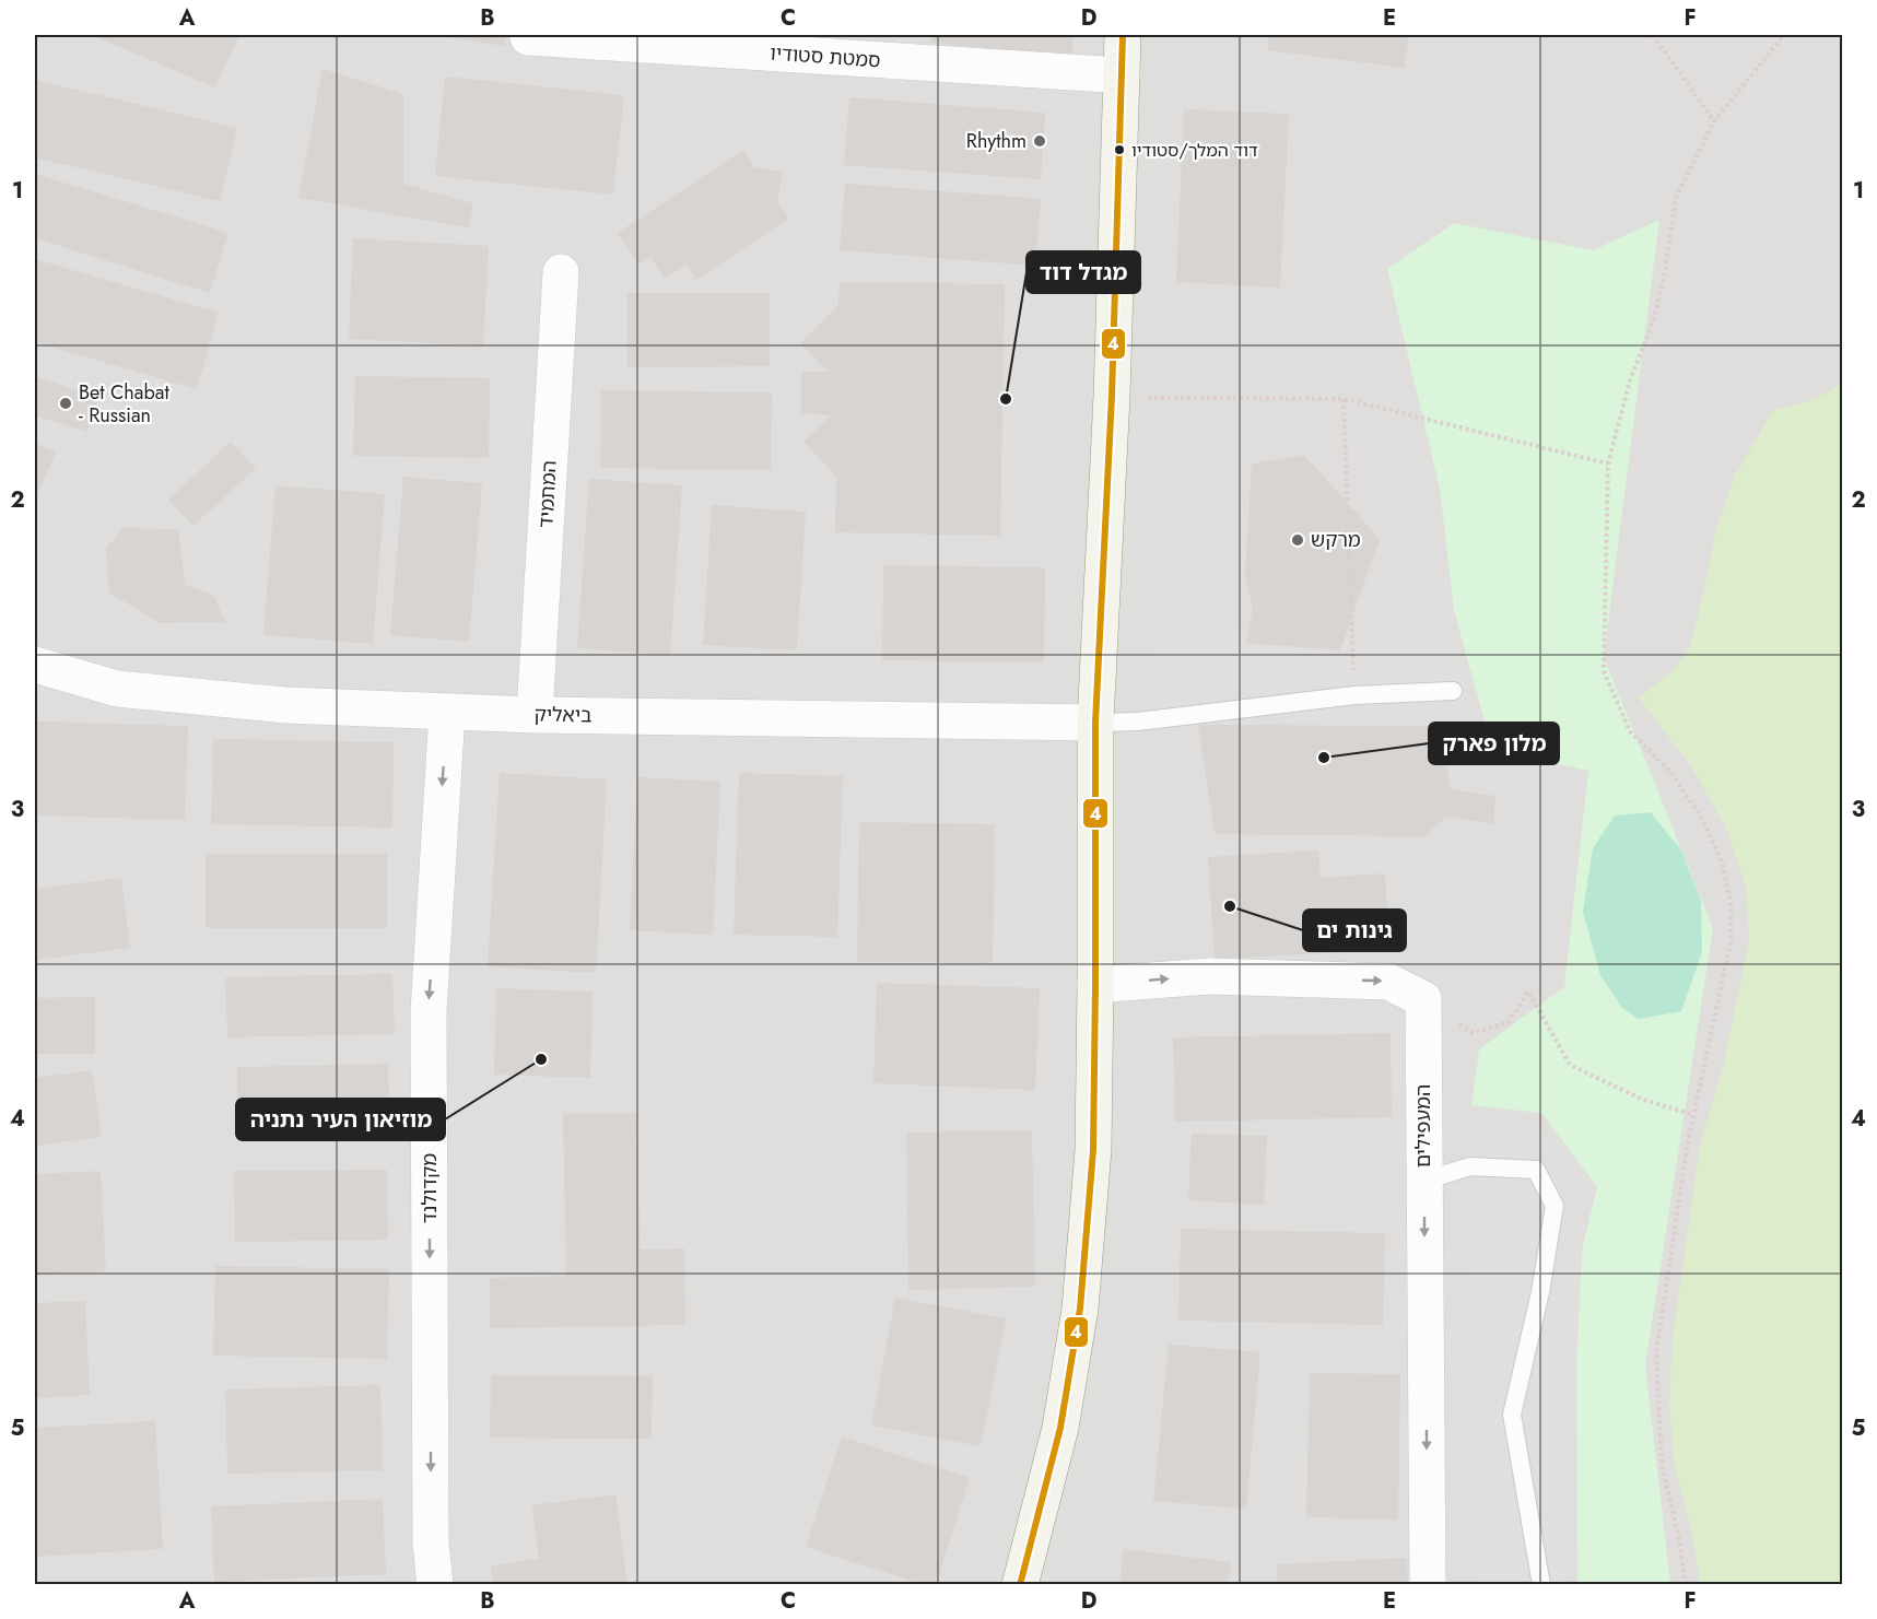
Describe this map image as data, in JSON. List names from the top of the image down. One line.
{"streets":{"street":["סמטת סטודיו","המתמיד","ביאליק","המעפילים","מקדולנד"]},"crossings":[["המתמיד","ביאליק"],["ביאליק","מקדולנד"]],"one_way":["המעפילים","מקדולנד"],"places":["Rhythm","דוד המלך/סטודיו","מגדל דוד","Bet Chabat - Russian","מרקש","מלון פארק","גינות ים","מוזיאון העיר נתניה"],"lines":["transit line 4"],"grid":{"columns":["A","B","C","D","E","F"],"rows":["1","2","3","4","5"]}}
